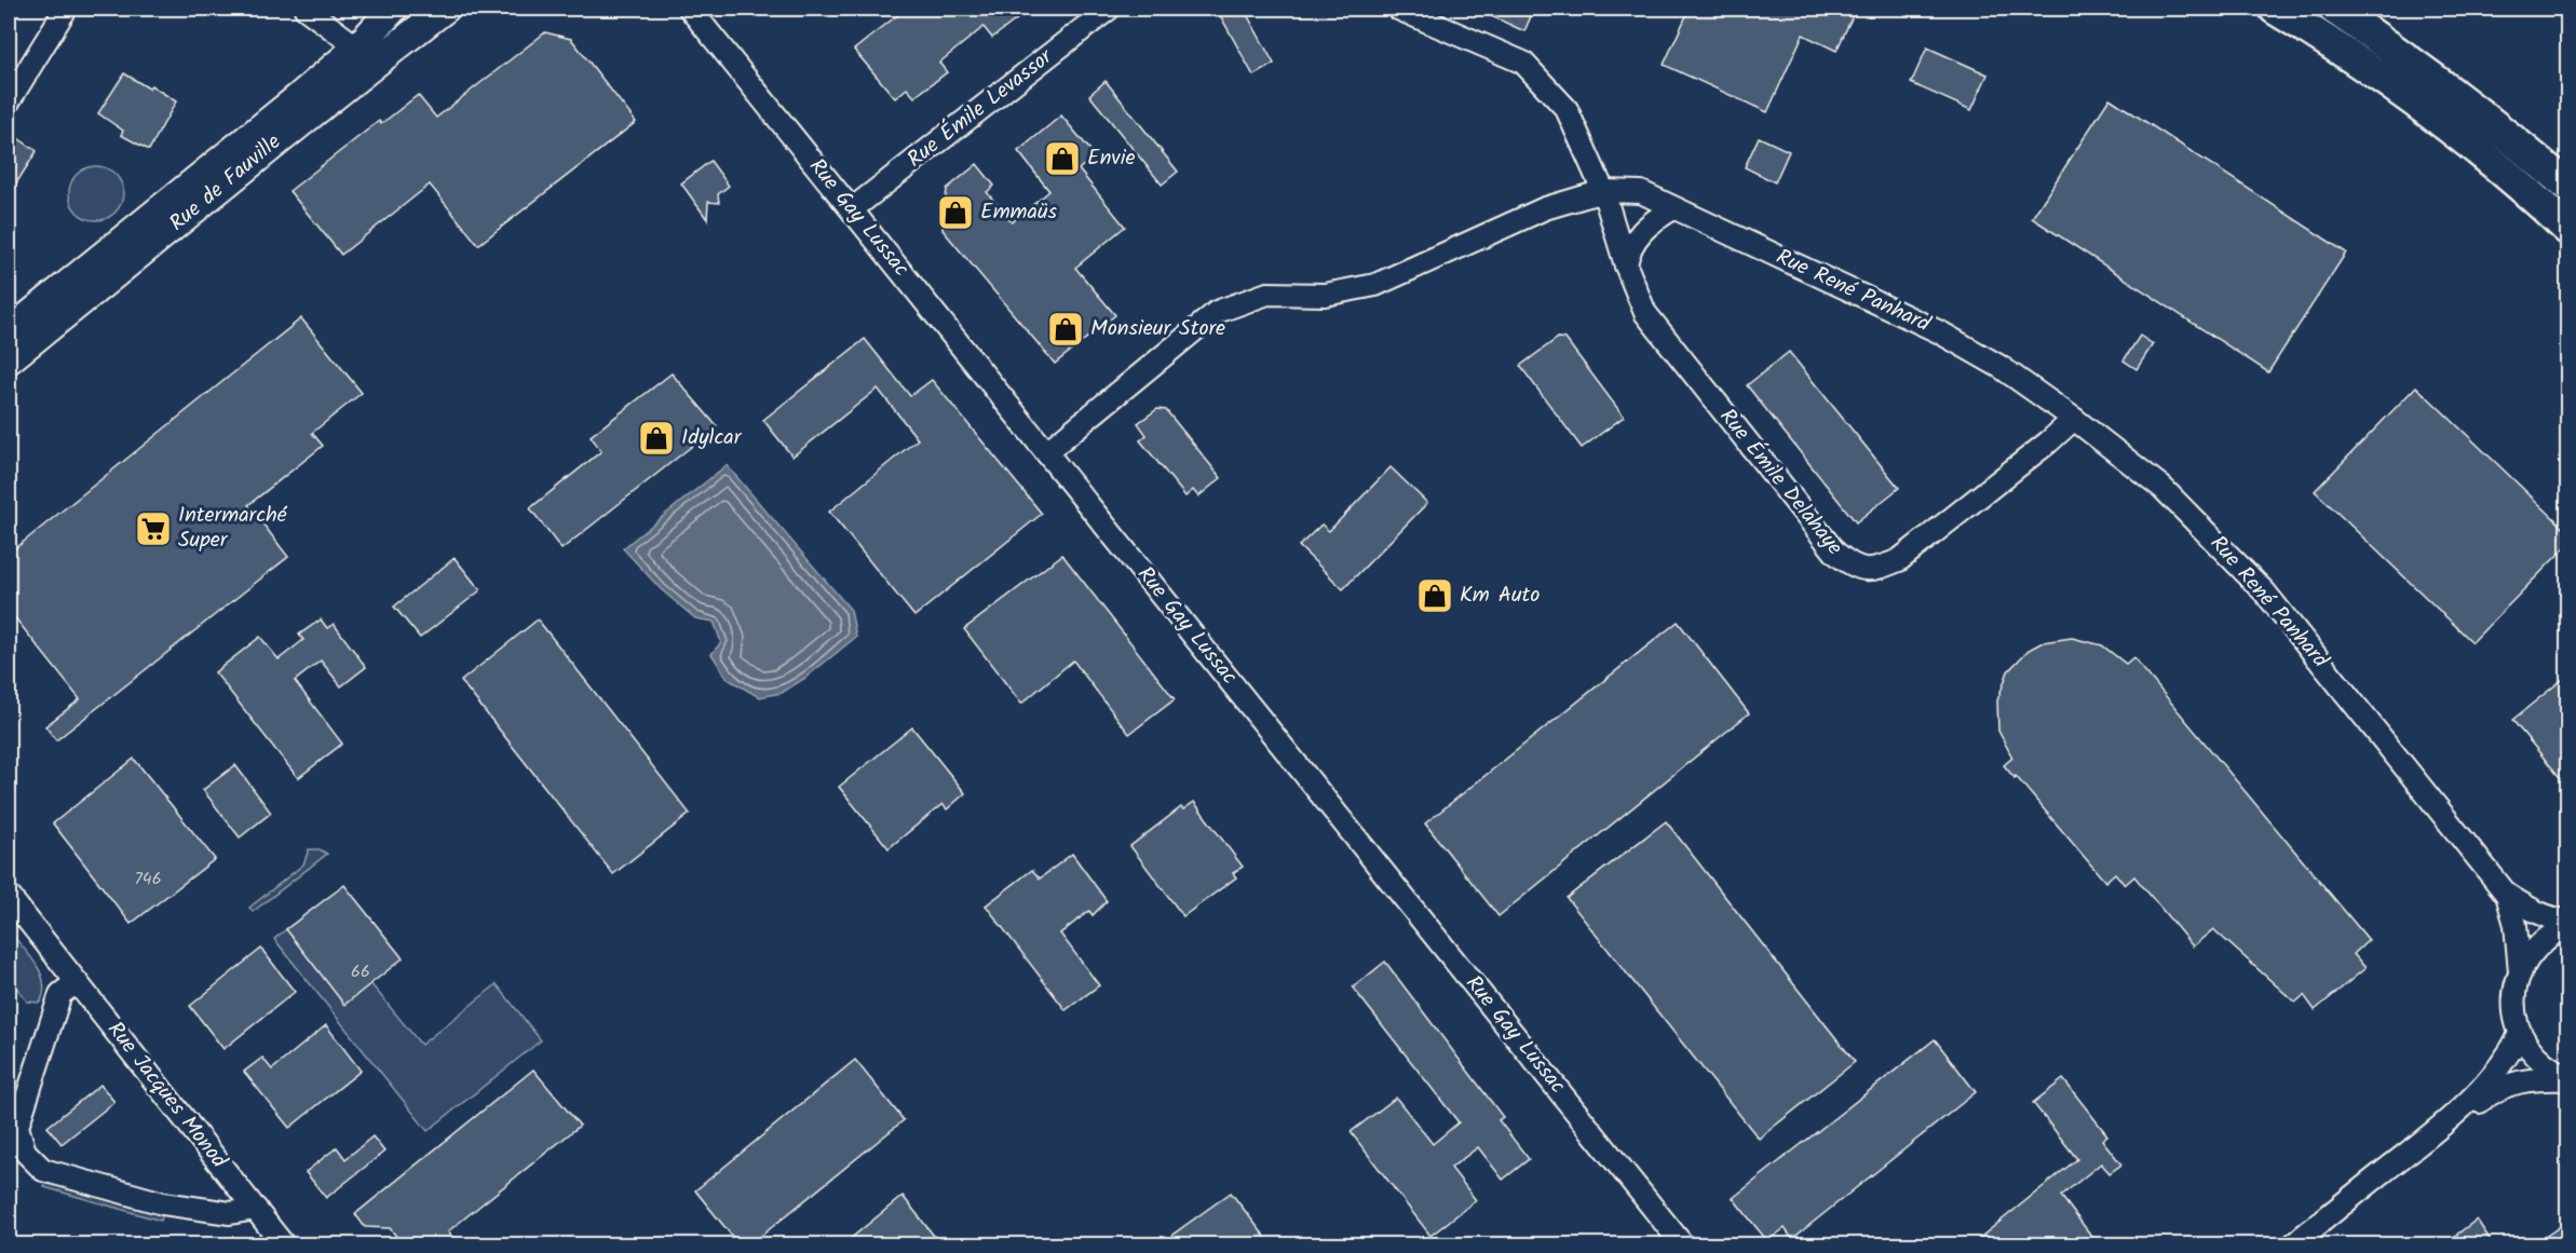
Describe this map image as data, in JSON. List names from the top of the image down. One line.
{"streets":{"main road":["Rue de Fauville"],"street":["Rue Émile Levassor","Rue Gay Lussac","Rue René Panhard","Rue Émile Delahaye","Rue Jacques Monod"]},"crossings":[["Rue Émile Levassor","Rue Gay Lussac"],["Rue Gay Lussac","Rue René Panhard"],["Rue René Panhard","Rue Émile Delahaye"]],"places":{"shop":["Envie","Emmaüs","Monsieur Store","Idylcar","Km Auto"],"supermarket":["Intermarché Super"]},"house_numbers":["746","66"]}
